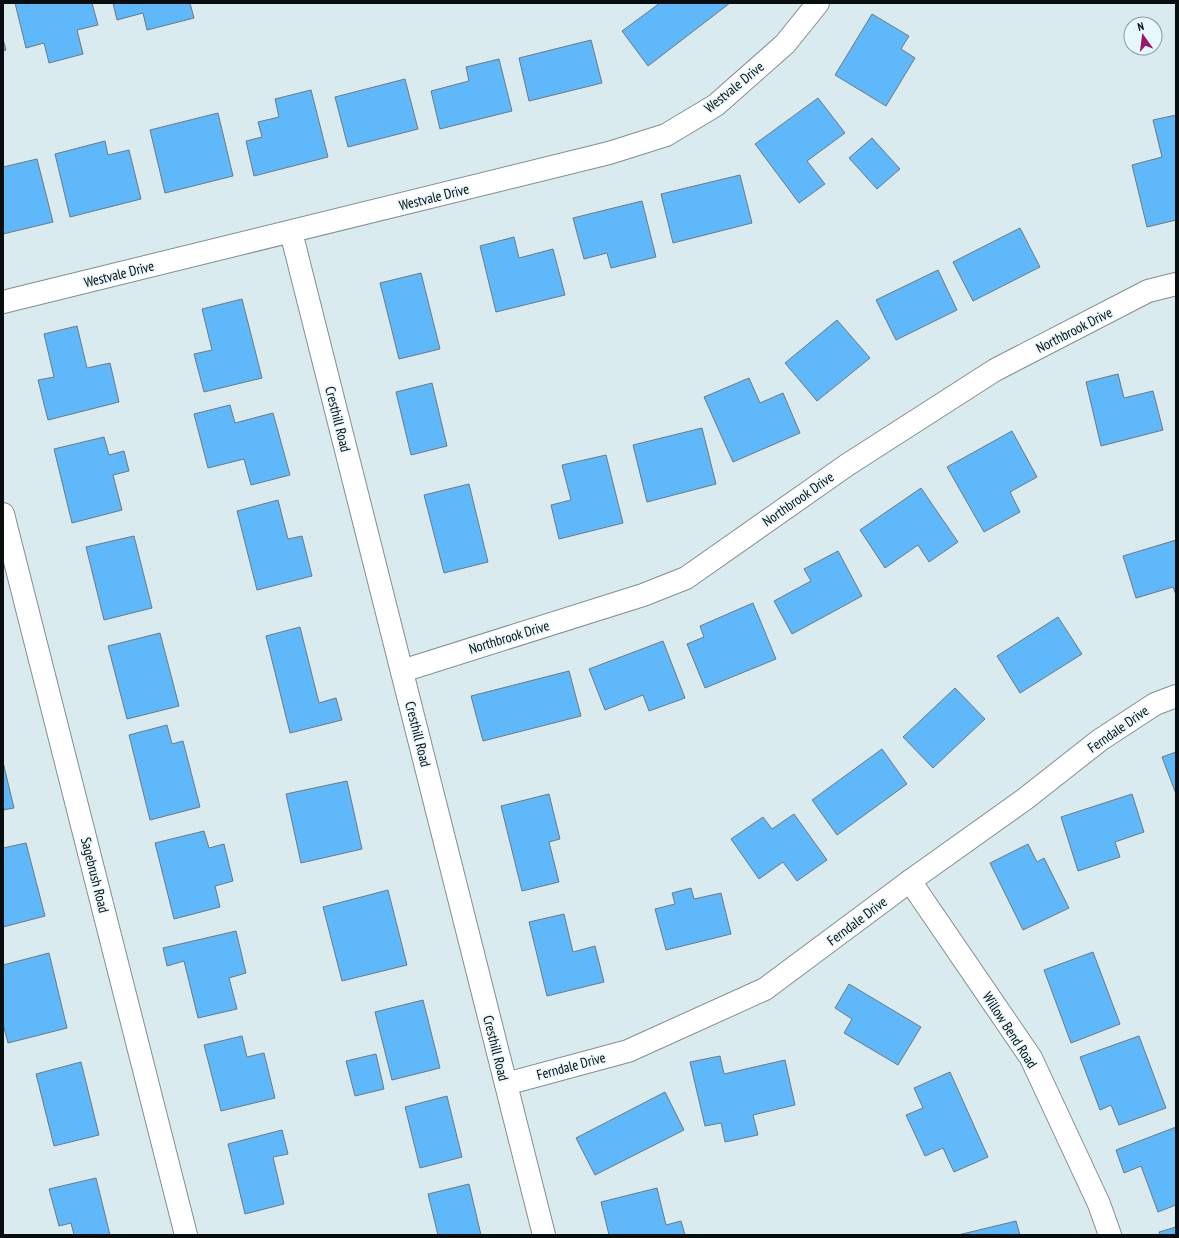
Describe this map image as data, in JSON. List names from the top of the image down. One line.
{"streets":{"street":["Westvale Drive","Northbrook Drive","Cresthill Road","Ferndale Drive","Sagebrush Road","Willow Bend Road"]},"crossings":[["Westvale Drive","Cresthill Road"],["Northbrook Drive","Cresthill Road"],["Cresthill Road","Ferndale Drive"],["Ferndale Drive","Willow Bend Road"]],"north":"top"}
